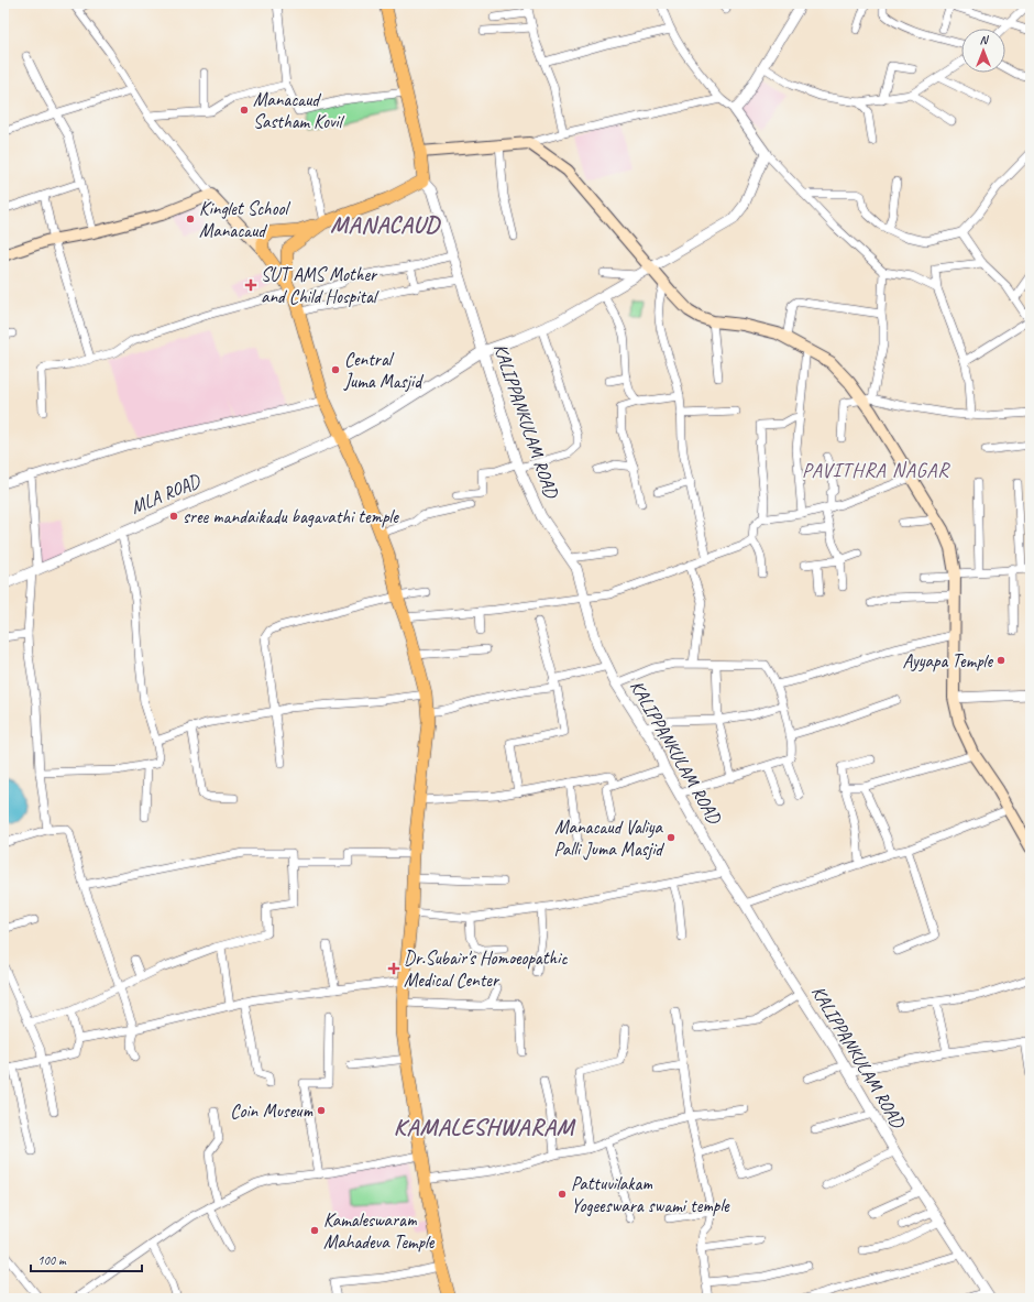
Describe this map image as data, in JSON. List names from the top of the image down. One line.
{"streets":{"street":["KALIPPANKULAM ROAD","MLA ROAD"]},"crossings":[["KALIPPANKULAM ROAD","MLA ROAD"]],"districts":["MANACAUD","PAVITHRA NAGAR","KAMALESHWARAM"],"places":{"other":["Manacaud Sastham Kovil","Kinglet School Manacaud","Central Juma Masjid","sree mandaikadu bagavathi temple","Ayyapa Temple","Manacaud Valiya Palli Juma Masjid","Coin Museum","Pattuvilakam Yogeeswara swami temple","Kamaleswaram Mahadeva Temple"],"health":["SUT AMS Mother and Child Hospital","Dr.Subair's Homoeopathic Medical Center"]},"scale_bar":"100 m","north":"top"}
